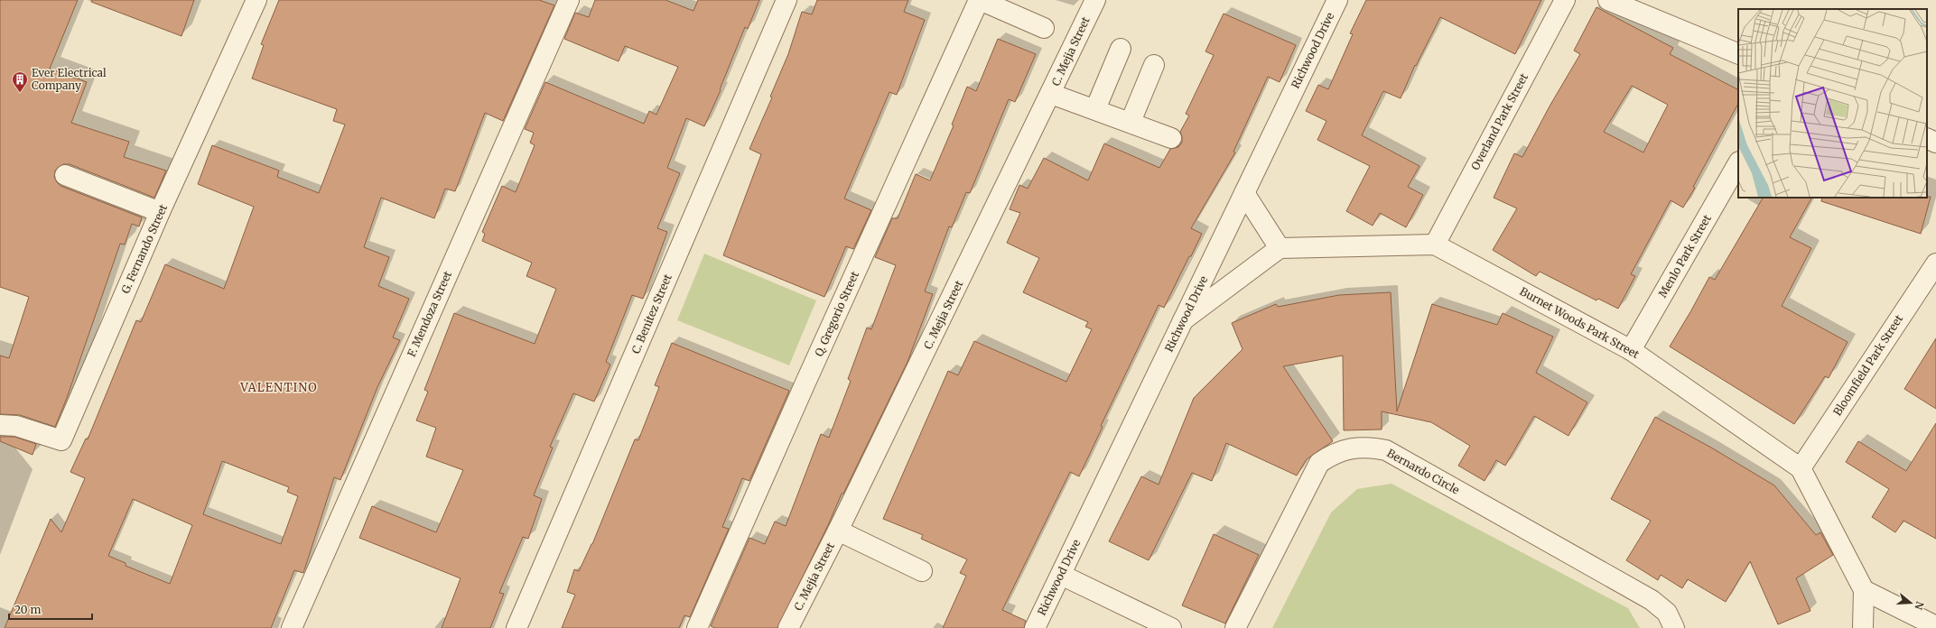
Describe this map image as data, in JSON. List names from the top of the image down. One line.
{"streets":{"street":["Richwood Drive","C. Mejia Street","Overland Park Street","G. Fernando Street","Menlo Park Street","F. Mendoza Street","C. Benitez Street","Q. Gregorio Street","Burnet Woods Park Street","Bloomfield Park Street","Bernardo Circle"]},"crossings":[["Overland Park Street","Burnet Woods Park Street"],["Menlo Park Street","Burnet Woods Park Street"],["Burnet Woods Park Street","Bloomfield Park Street"]],"districts":["VALENTINO"],"places":{"building":["Ever Electrical Company"]},"scale_bar":"20 m","north":"right"}
